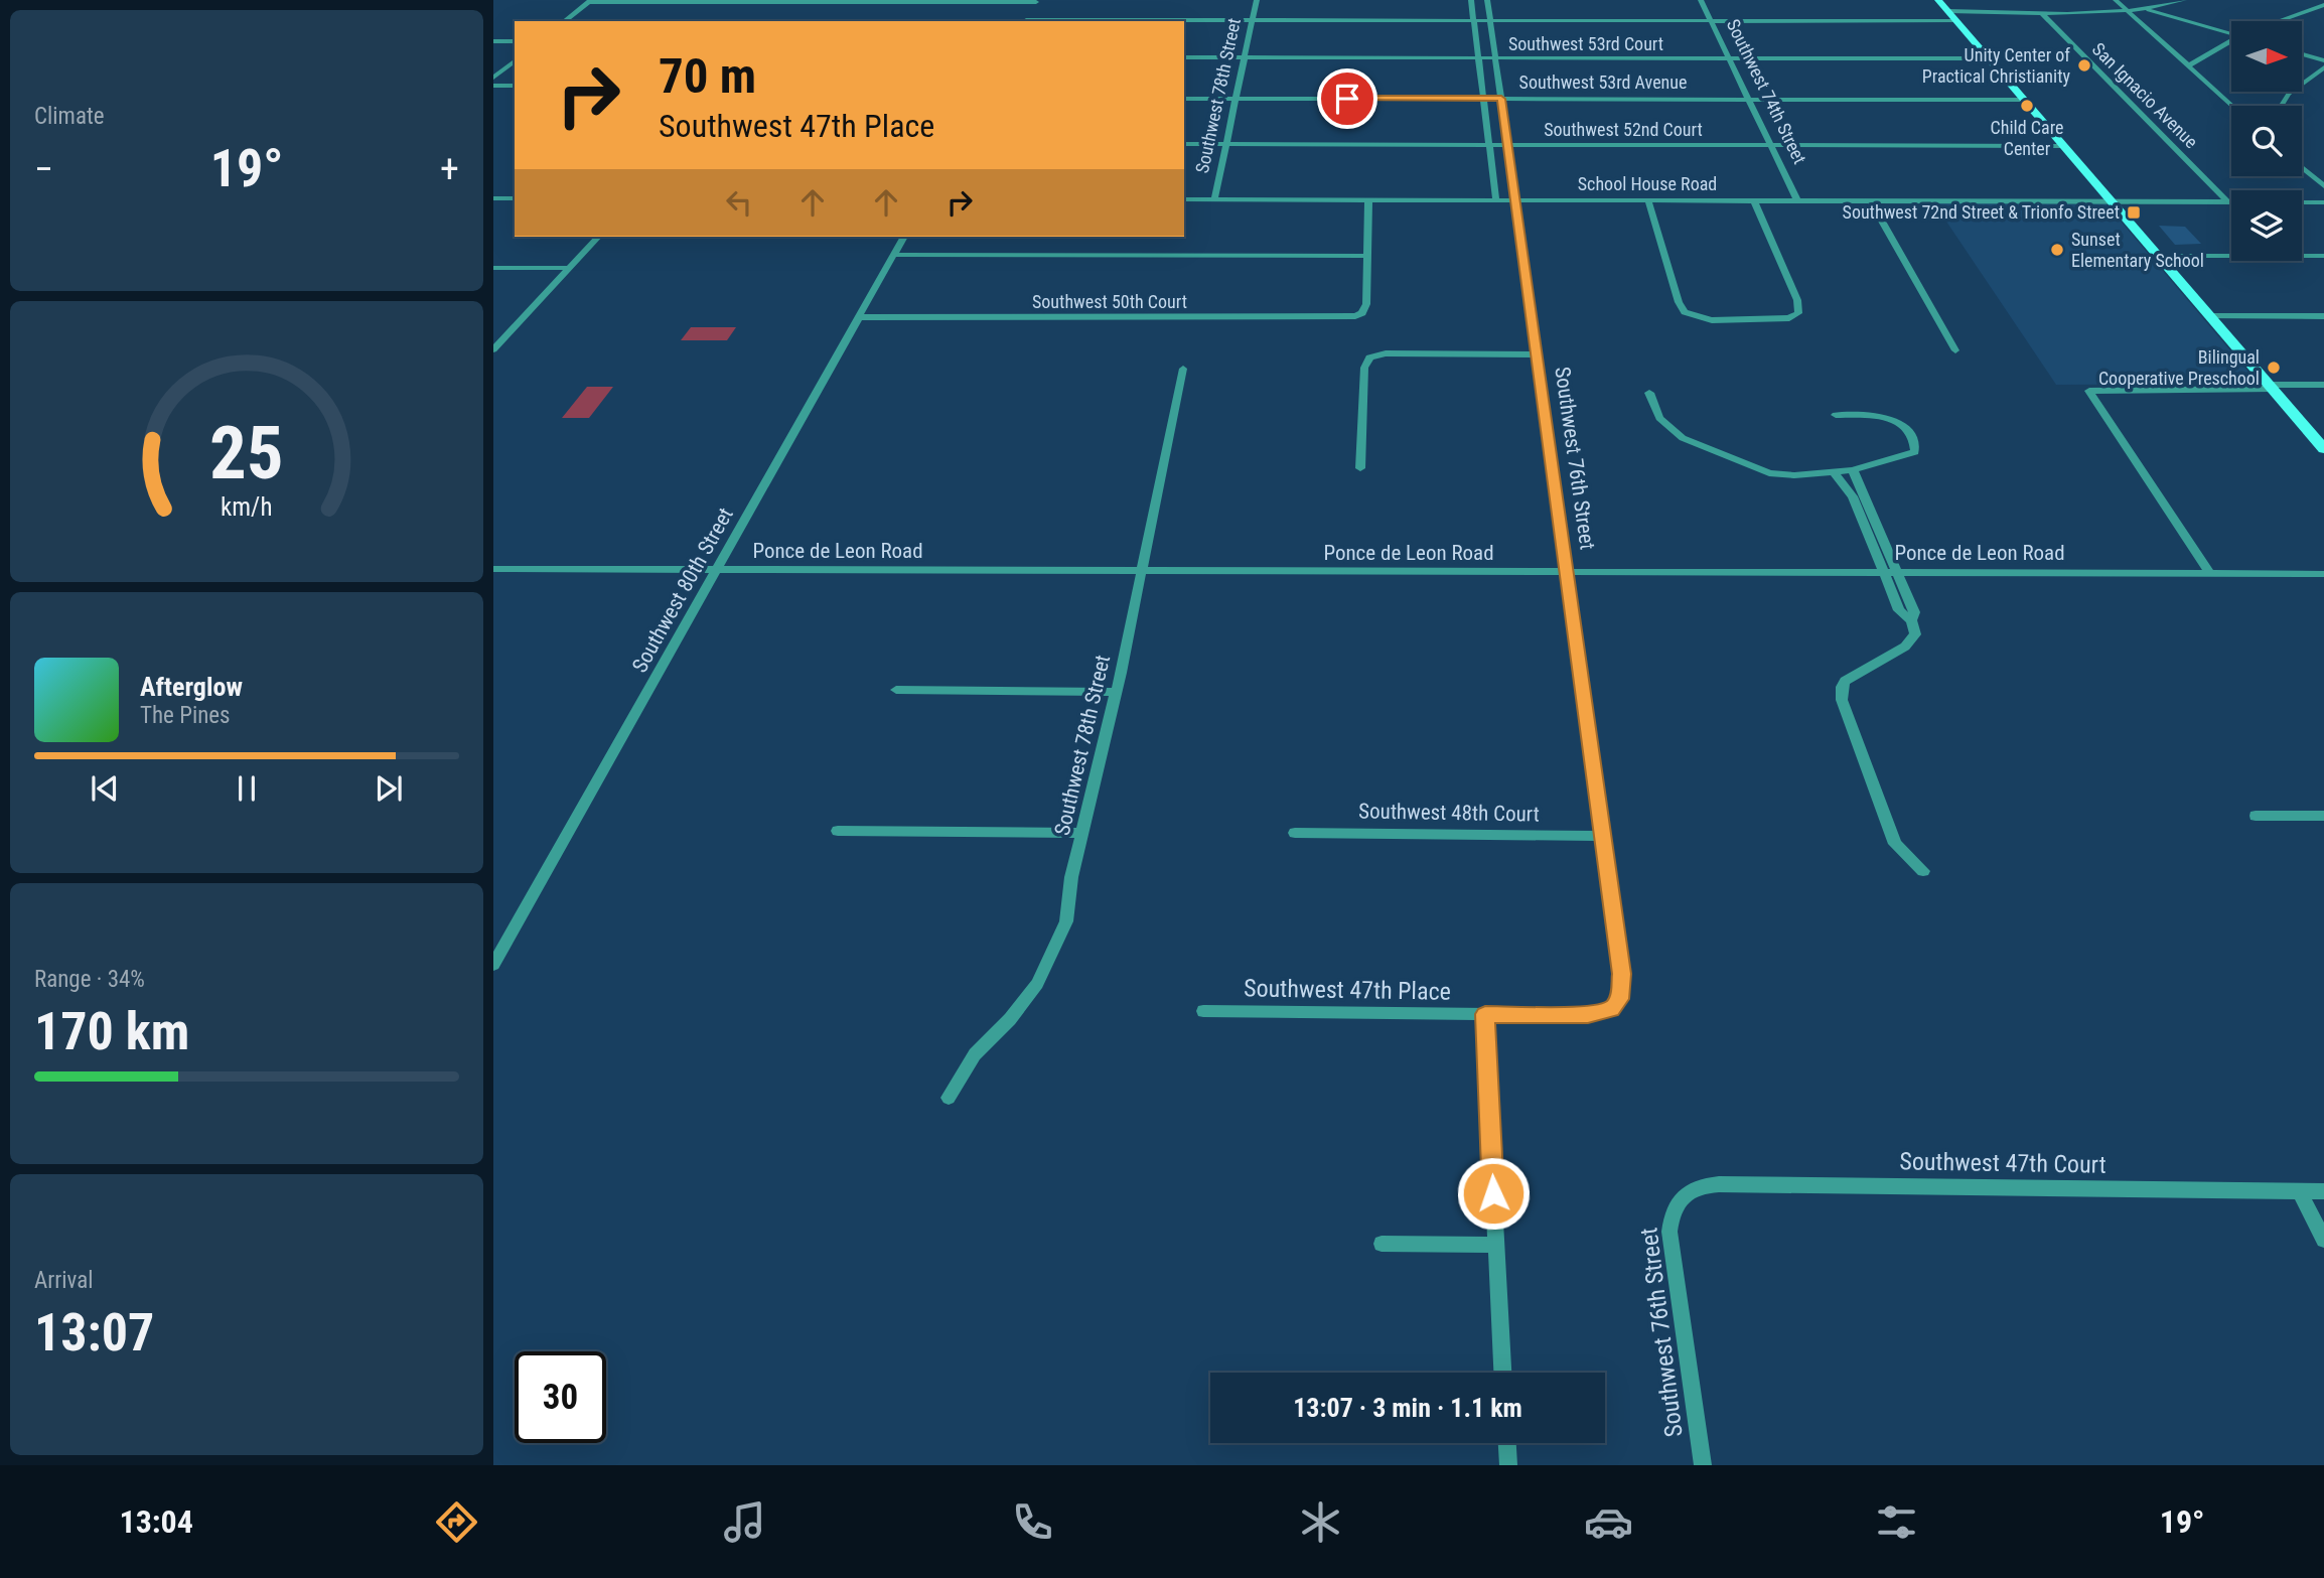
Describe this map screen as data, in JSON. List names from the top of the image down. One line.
{"streets":{"street":["Southwest 53rd Court","Southwest 53rd Avenue","Southwest 74th Street","Southwest 78th Street","San Ignacio Avenue","Southwest 52nd Court","School House Road","Southwest 50th Court","Southwest 76th Street","Ponce de Leon Road","Southwest 80th Street","Southwest 48th Court","Southwest 47th Place","Southwest 47th Court"]},"crossings":[["Southwest 53rd Court","Southwest 74th Street"],["Southwest 53rd Court","Southwest 78th Street"],["Southwest 53rd Court","Southwest 76th Street"],["Southwest 53rd Avenue","Southwest 74th Street"],["Southwest 53rd Avenue","Southwest 78th Street"],["Southwest 53rd Avenue","Southwest 76th Street"],["Southwest 74th Street","Southwest 52nd Court"],["Southwest 74th Street","School House Road"],["Southwest 78th Street","Southwest 52nd Court"],["Southwest 78th Street","School House Road"],["Southwest 78th Street","Ponce de Leon Road"],["San Ignacio Avenue","School House Road"],["Southwest 52nd Court","Southwest 76th Street"],["School House Road","Southwest 76th Street"],["Southwest 50th Court","Southwest 80th Street"],["Southwest 76th Street","Ponce de Leon Road"],["Southwest 76th Street","Southwest 48th Court"],["Southwest 76th Street","Southwest 47th Place"],["Southwest 76th Street","Southwest 47th Court"],["Ponce de Leon Road","Southwest 80th Street"]],"places":{"other":["Unity Center of Practical Christianity","Child Care Center","Sunset Elementary School","Bilingual Cooperative Preschool"],"transit":["Southwest 72nd Street & Trionfo Street"]},"north":"right","page":{"tile":["Climate",["Range · 34%","170 km"],["Arrival","13:07"]],"turn":["70 m","Southwest 47th Place"],"heat":["−","19°","+"],"song":["Afterglow","The Pines"],"limit":"30","trip":"13:07 · 3 min · 1.1 km","tabs":["13:04","19°"],"gauge":["25","km/h"]}}
